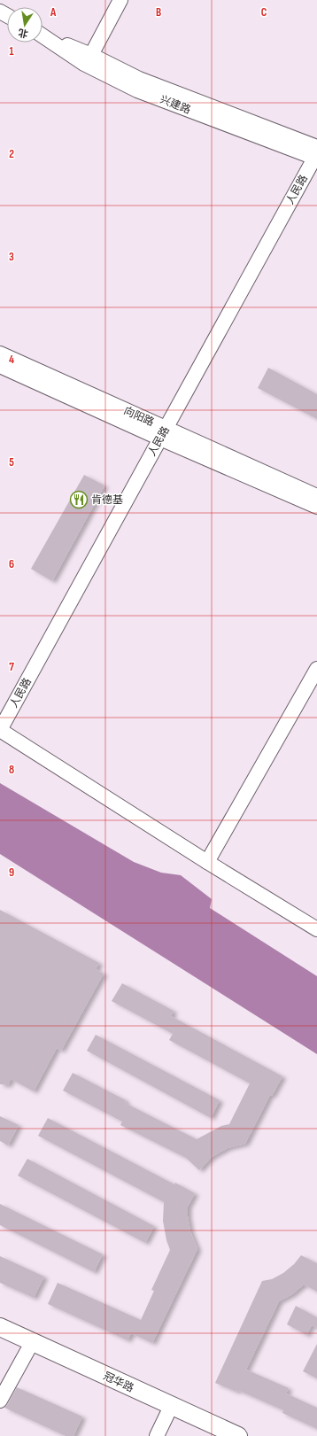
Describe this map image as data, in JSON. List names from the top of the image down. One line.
{"streets":{"main road":["冠华路"],"street":["兴建路","人民路","向阳路"]},"crossings":[["兴建路","人民路"],["人民路","向阳路"]],"places":{"restaurant":["肯德基"]},"north":"bottom","grid":{"columns":["A","B","C"],"rows":["1","2","3","4","5","6","7","8","9"]}}
